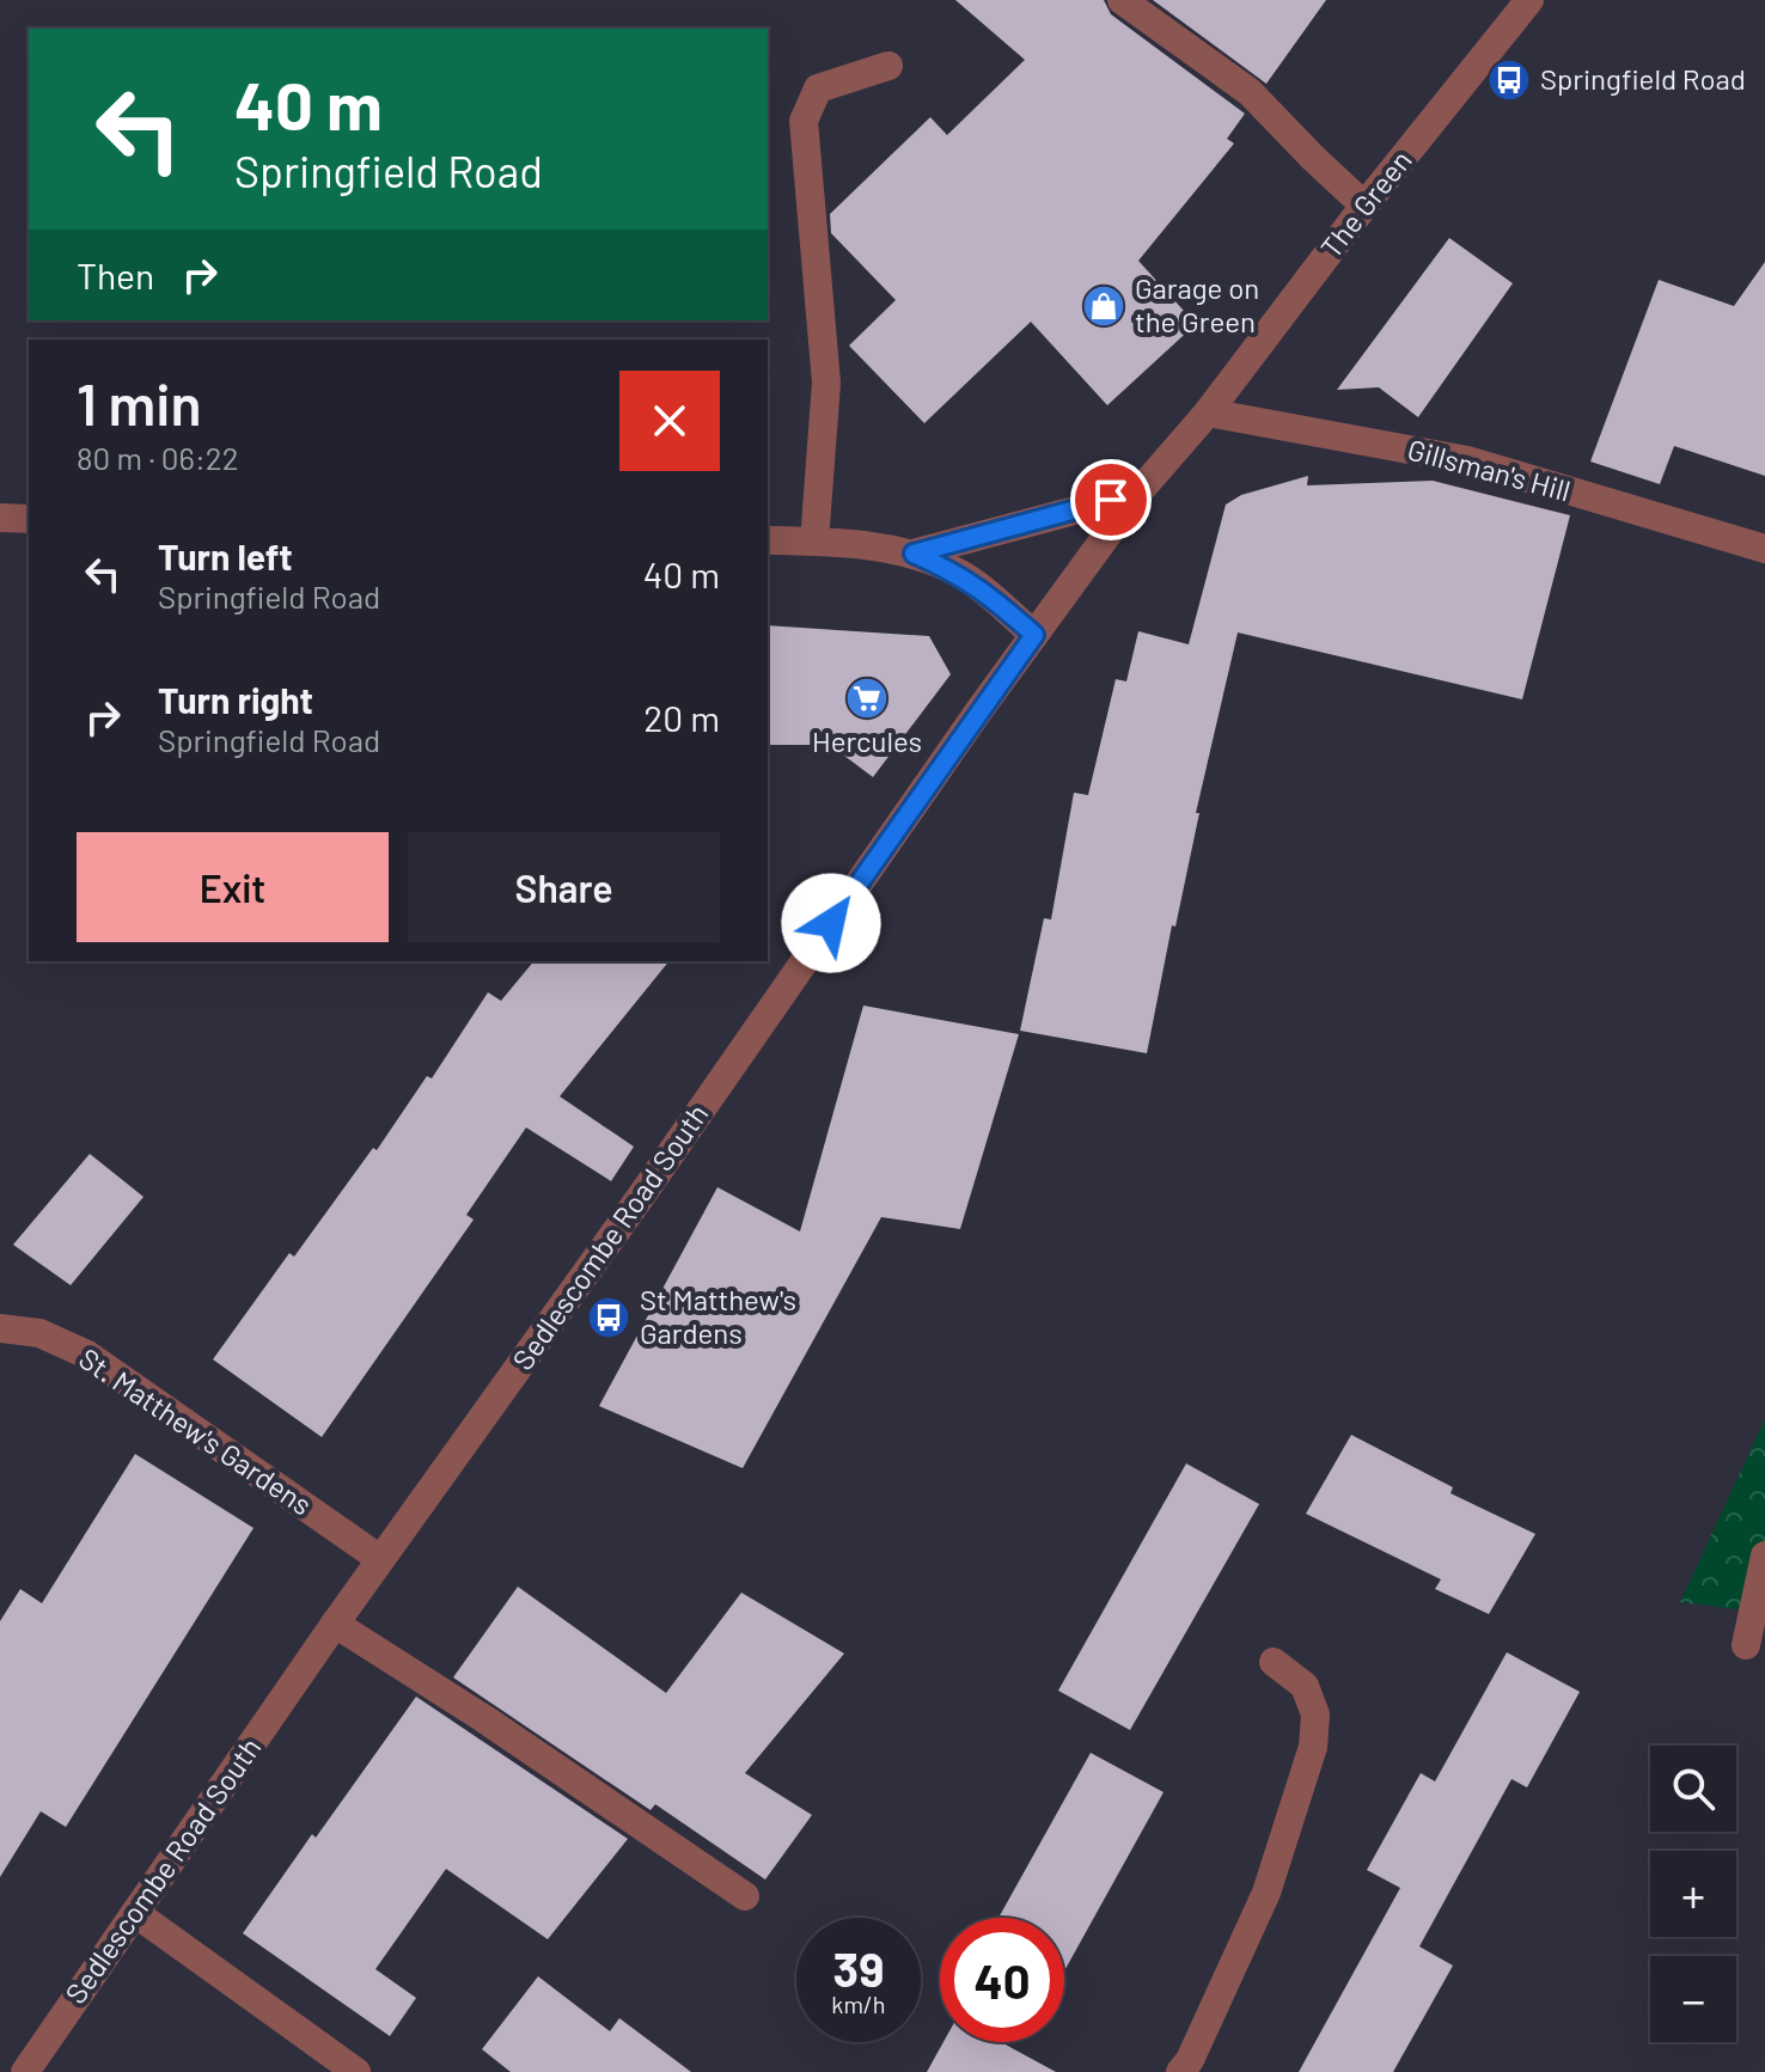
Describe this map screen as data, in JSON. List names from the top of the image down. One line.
{"streets":{"street":["The Green","Gillsman's Hill","Sedlescombe Road South","St. Matthew's Gardens"]},"crossings":[["The Green","Gillsman's Hill"],["The Green","Sedlescombe Road South"],["Gillsman's Hill","Sedlescombe Road South"],["Sedlescombe Road South","St. Matthew's Gardens"]],"places":{"bus stop":["Springfield Road","St Matthew's Gardens"],"shop":["Garage on the Green"],"supermarket":["Hercules"]},"page":{"turn":["40 m","Springfield Road"],"then":"Then","heading":["1 min","80 m · 06:22"],"list":[{"name":"Turn left","note":"Springfield Road","value":"40 m"},{"name":"Turn right","note":"Springfield Road","value":"20 m"}],"buttons":["Exit","Share"],"map_buttons":["+","−"],"speed":"39 km/h","limit":"40"}}
